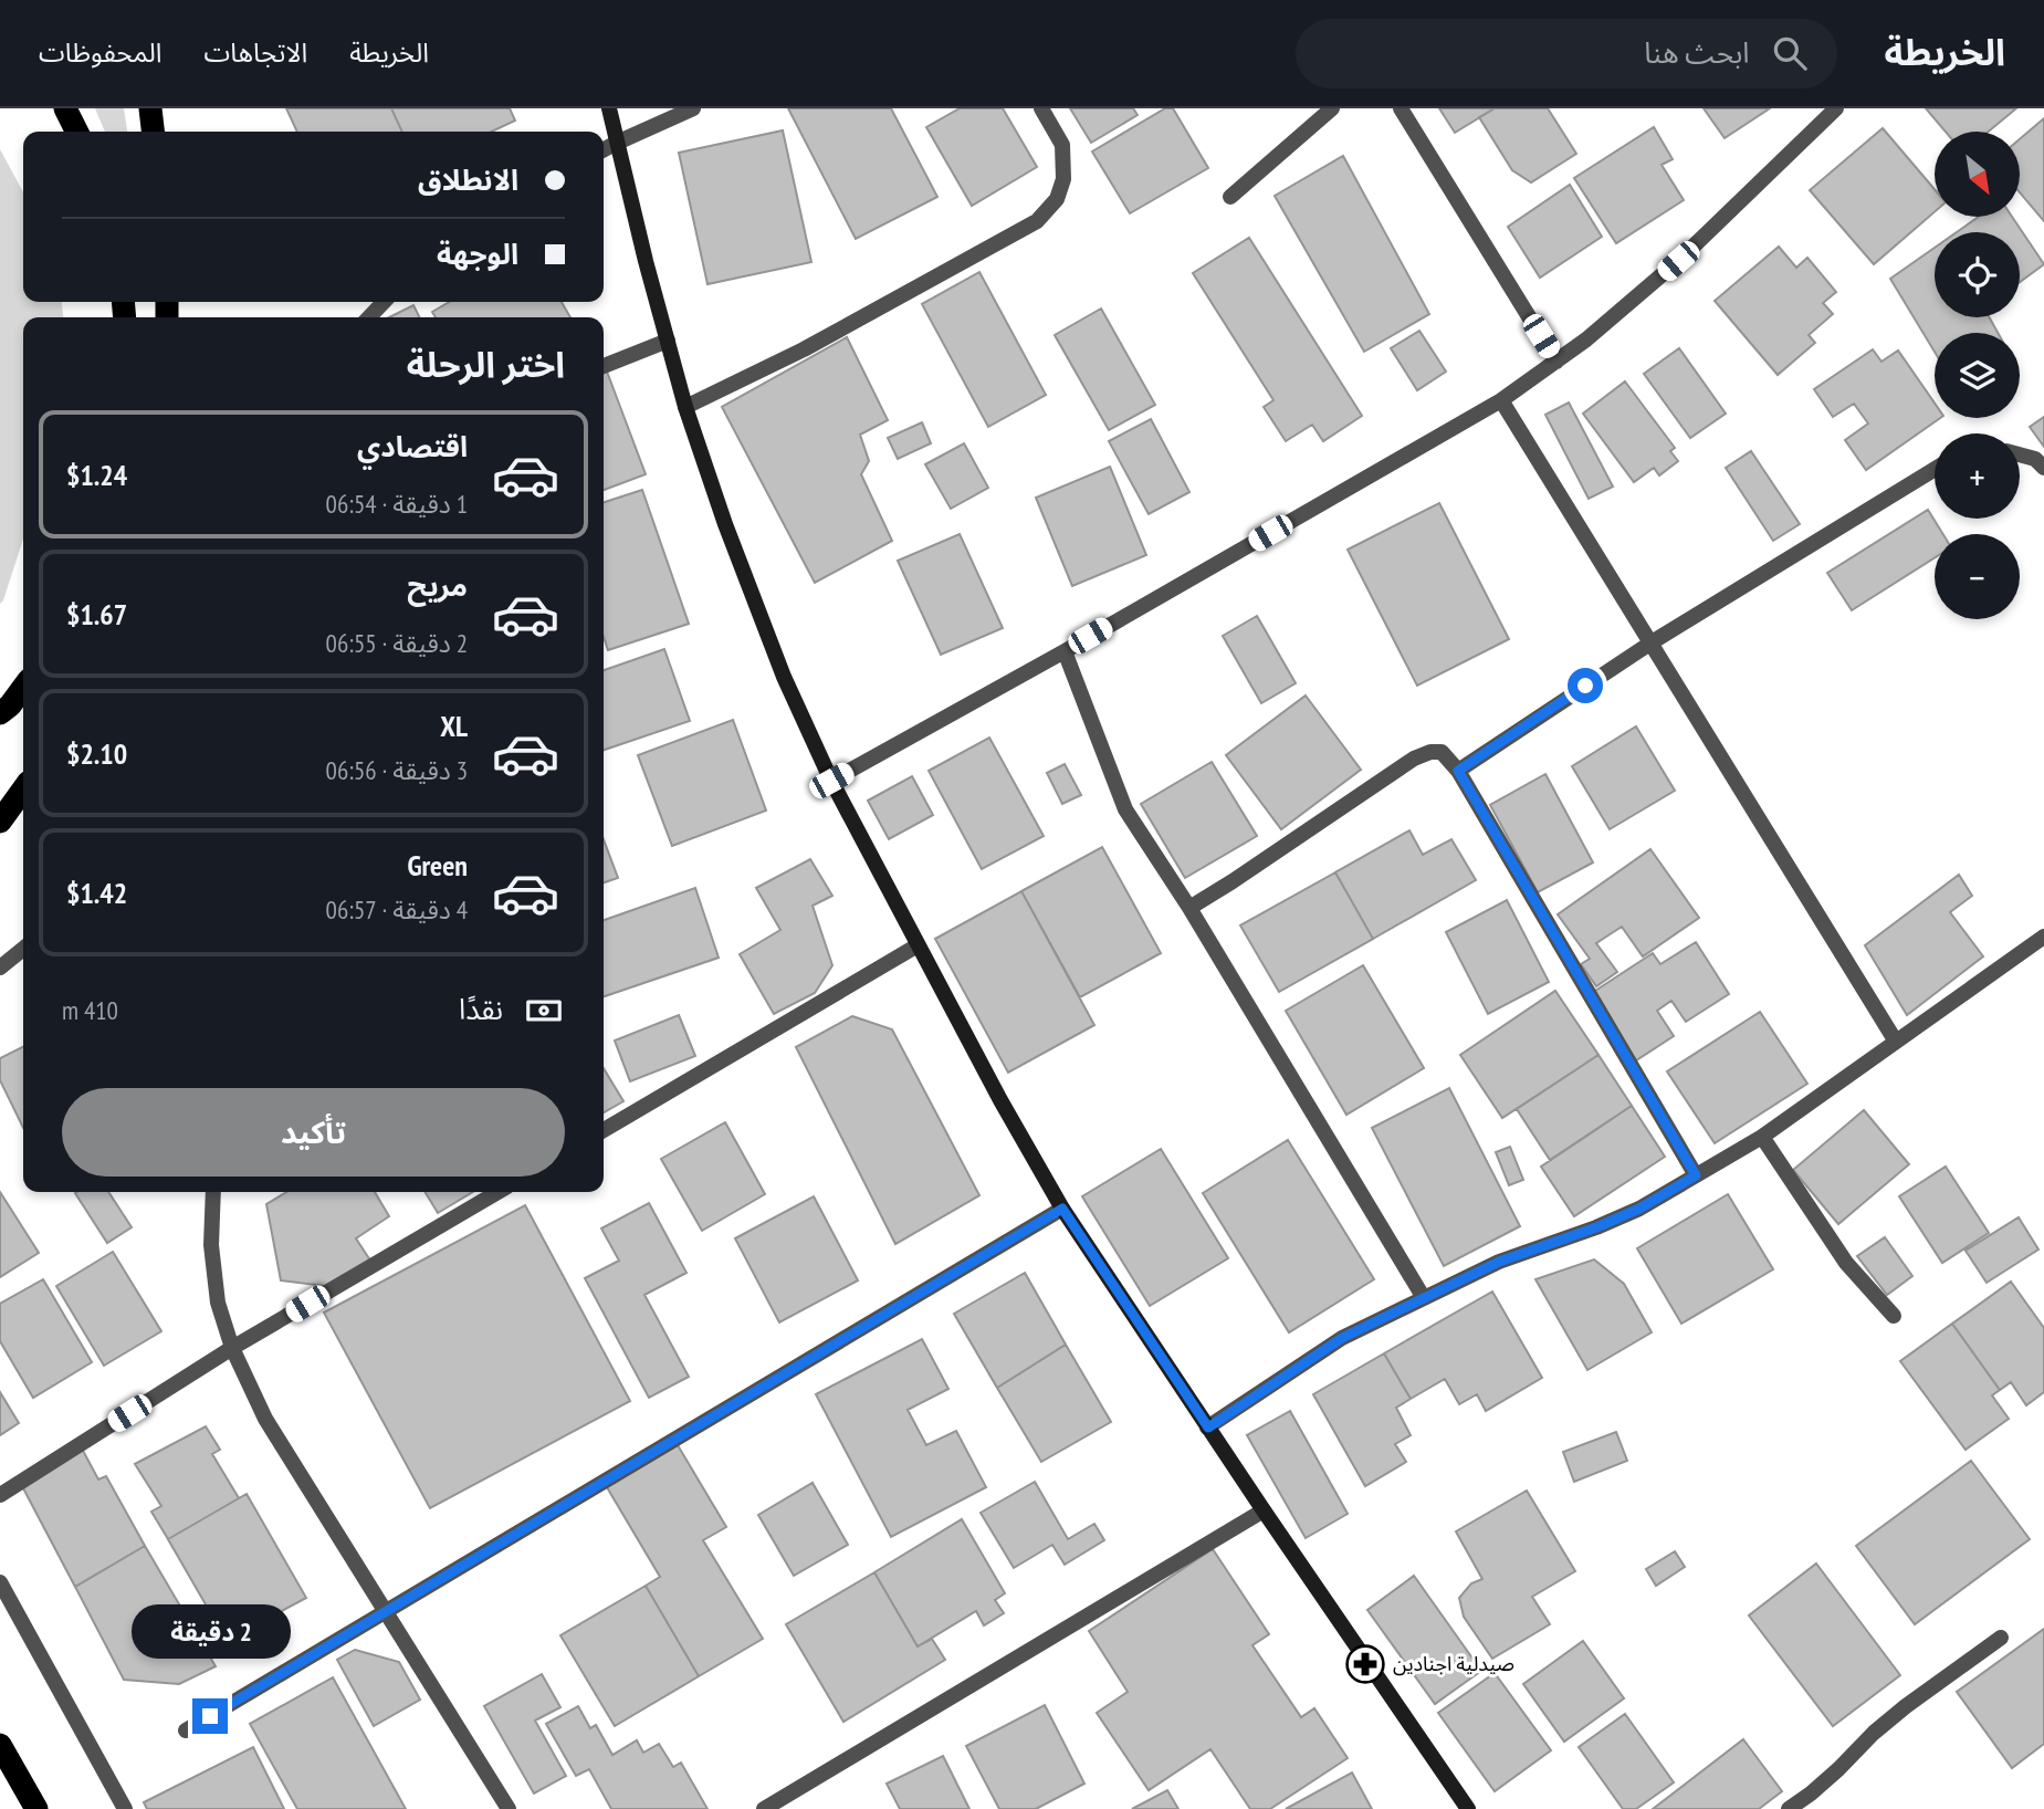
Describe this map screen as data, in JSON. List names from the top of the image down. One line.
{"places":{"pharmacy":["صيدلية اجنادين"]},"north":"bottom right","page":{"header":"الخريطة","search":"ابحث هنا","nav":["الخريطة","الاتجاهات","المحفوظات"],"map_buttons":["+","−"],"banner":["الانطلاق","الوجهة"],"heading":"اختر الرحلة","list":[{"name":"اقتصادي","note":"1 دقيقة · 06:54","value":"$1.24"},{"name":"مريح","note":"2 دقيقة · 06:55","value":"$1.67"},{"name":"XL","note":"3 دقيقة · 06:56","value":"$2.10"},{"name":"Green","note":"4 دقيقة · 06:57","value":"$1.42"}],"pay":["نقدًا","410 m"],"buttons":"تأكيد","bubble":"2 دقيقة"}}
